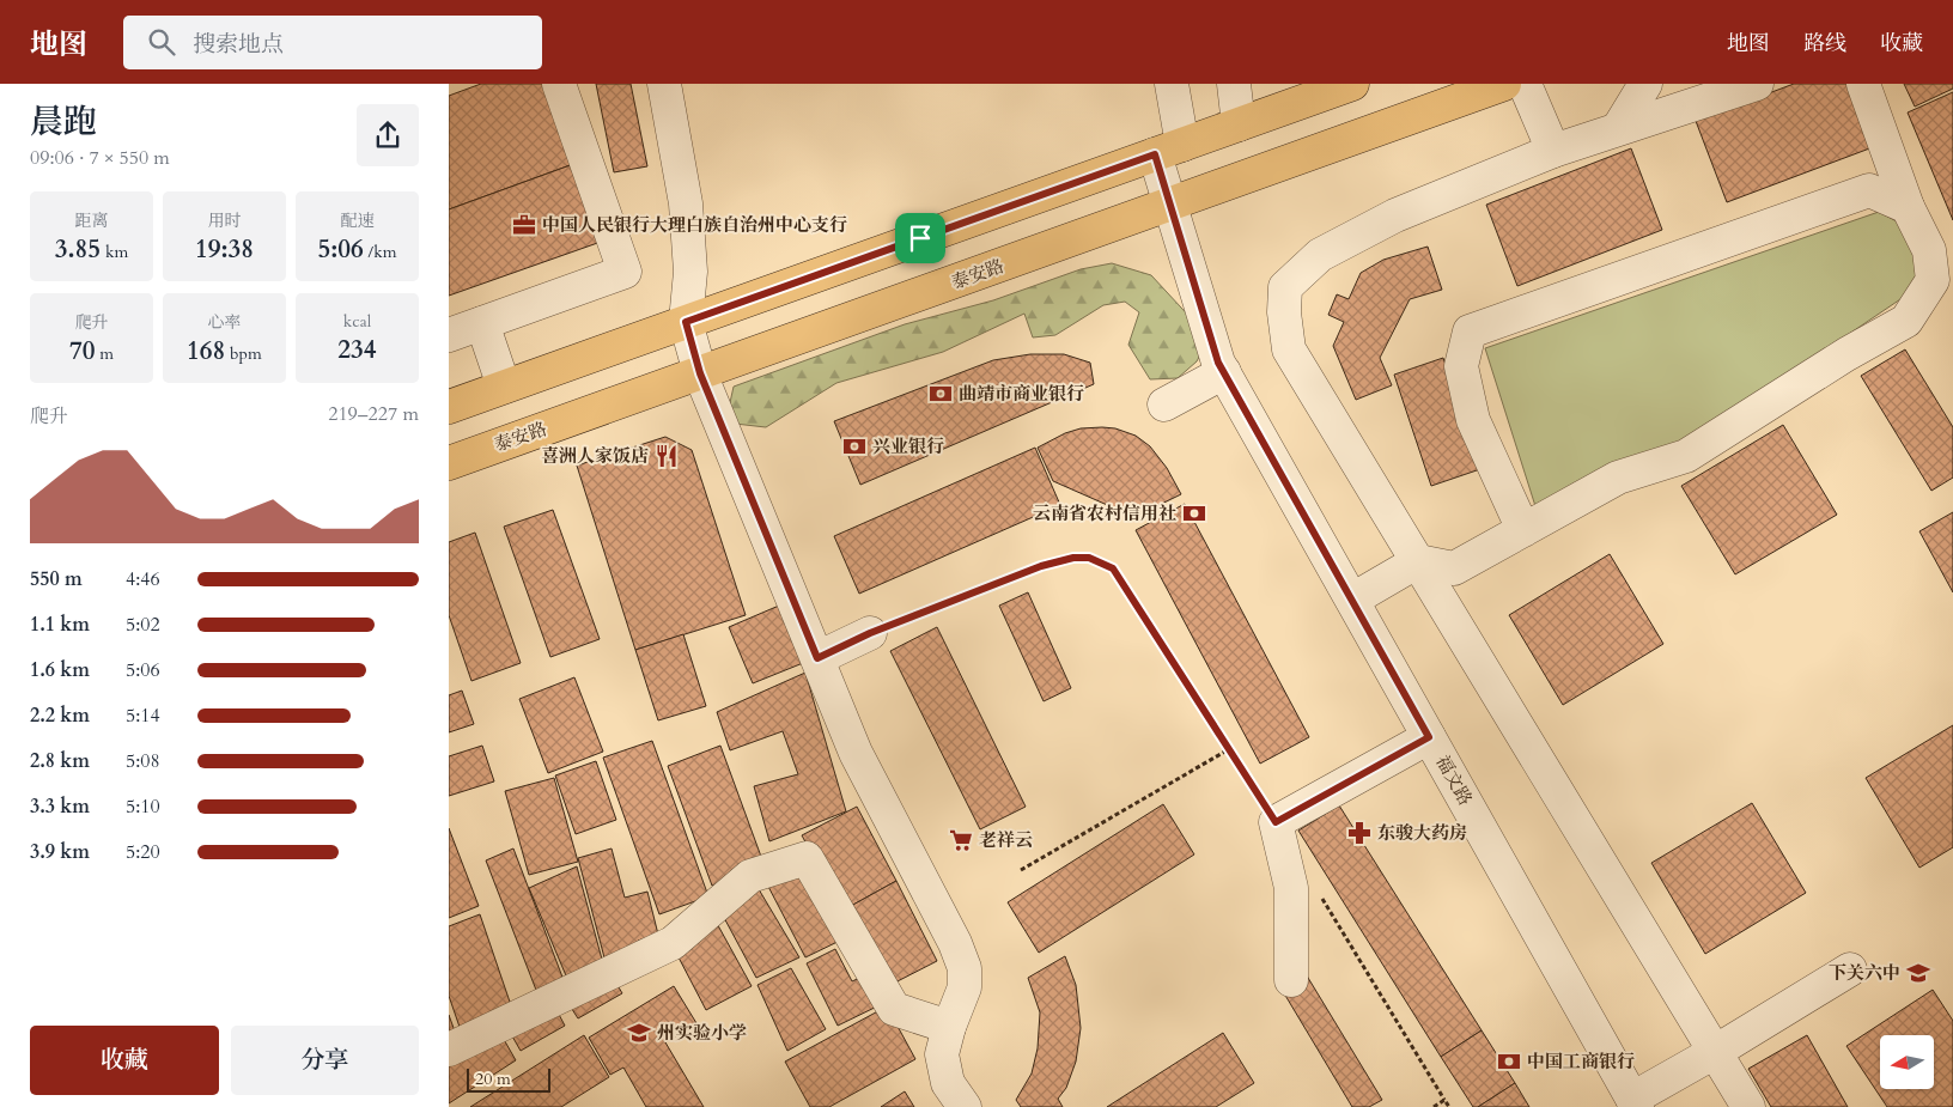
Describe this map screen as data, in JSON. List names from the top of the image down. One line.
{"streets":{"main road":["泰安路"],"street":["福文路"]},"crossings":[["泰安路","福文路"]],"places":{"office":["中国人民银行大理白族自治州中心支行"],"bank":["曲靖市商业银行","兴业银行","云南省农村信用社","中国工商银行"],"restaurant":["喜洲人家饭店"],"pharmacy":["东骏大药房"],"supermarket":["老祥云"],"school or university":["下关六中","州实验小学"]},"scale_bar":"20 m","north":"left","page":{"header":"地图","search":"搜索地点","nav":["地图","路线","收藏"],"heading":["晨跑","09:06 · 7 × 550 m"],"stats":[["距离","3.85 km"],["用时","19:38"],["配速","5:06 /km"],["爬升","70 m"],["心率","168 bpm"],["kcal","234"]],"chart":["爬升","219–227 m"],"list":[{"name":"550 m","note":"4:46"},{"name":"1.1 km","note":"5:02"},{"name":"1.6 km","note":"5:06"},{"name":"2.2 km","note":"5:14"},{"name":"2.8 km","note":"5:08"},{"name":"3.3 km","note":"5:10"},{"name":"3.9 km","note":"5:20"}],"buttons":["收藏","分享"],"scale":"20 m"}}
